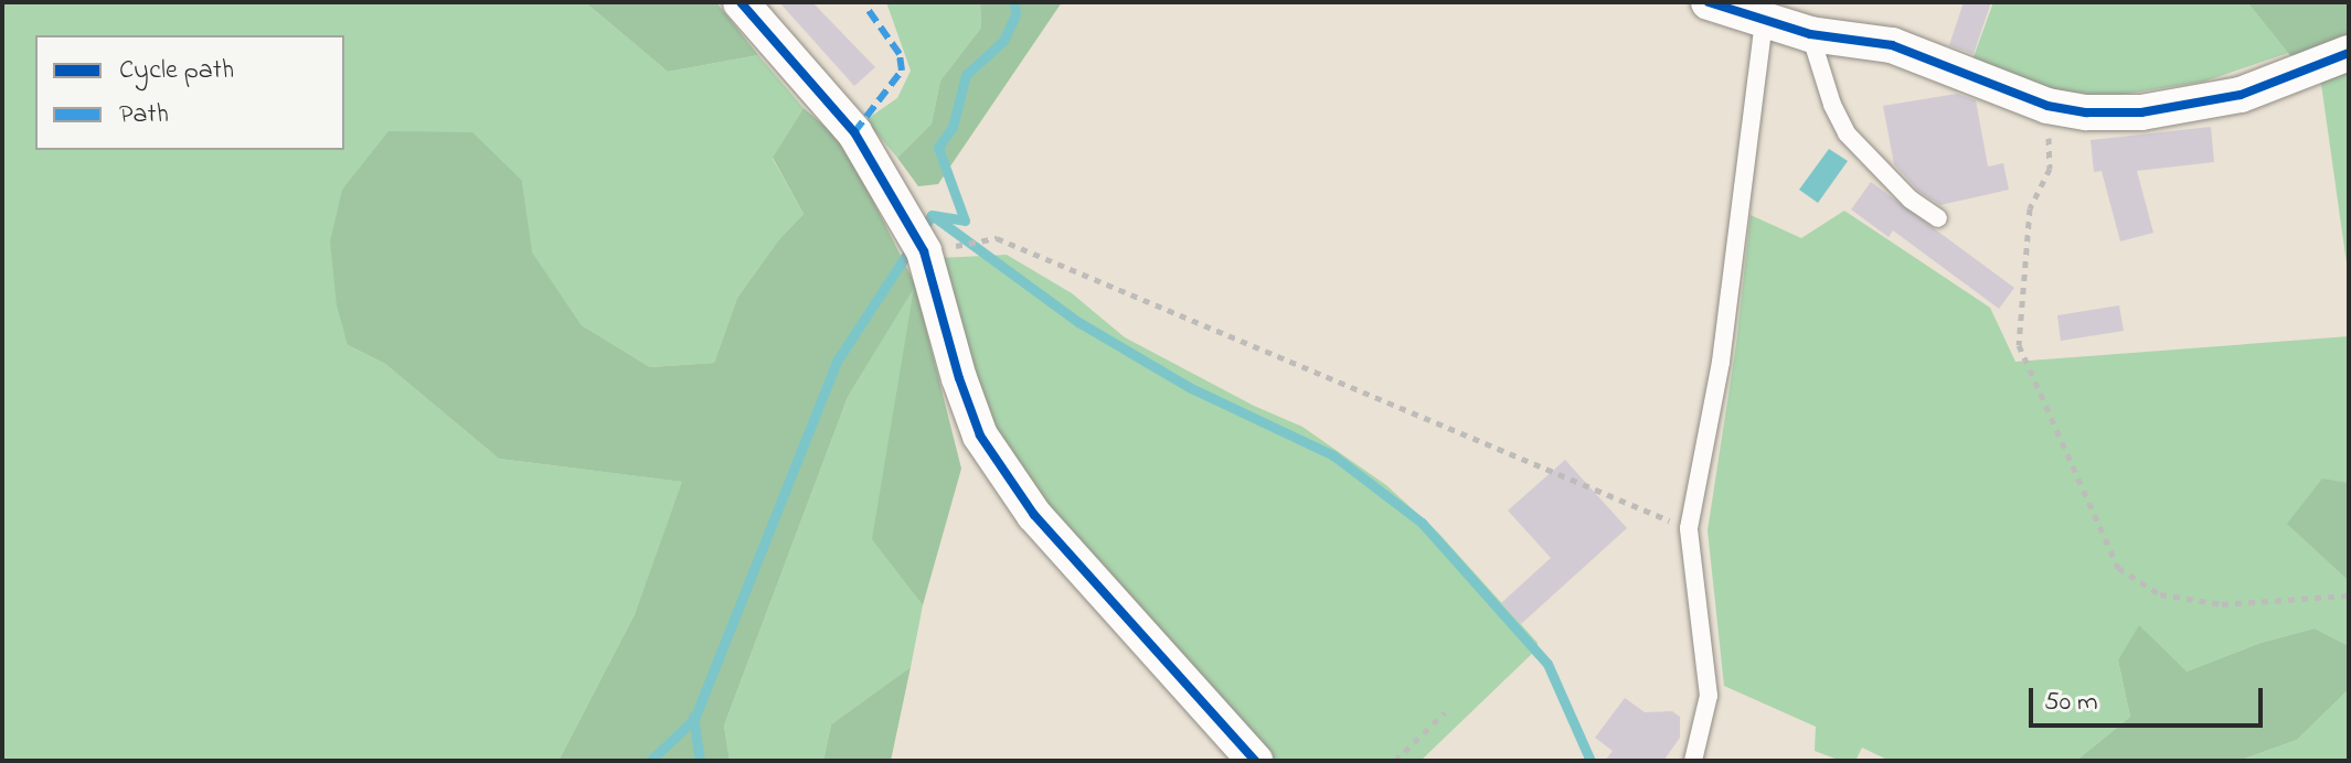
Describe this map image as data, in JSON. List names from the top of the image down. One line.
{"legend":["Cycle path","Path"],"scale_bar":"50 m"}
